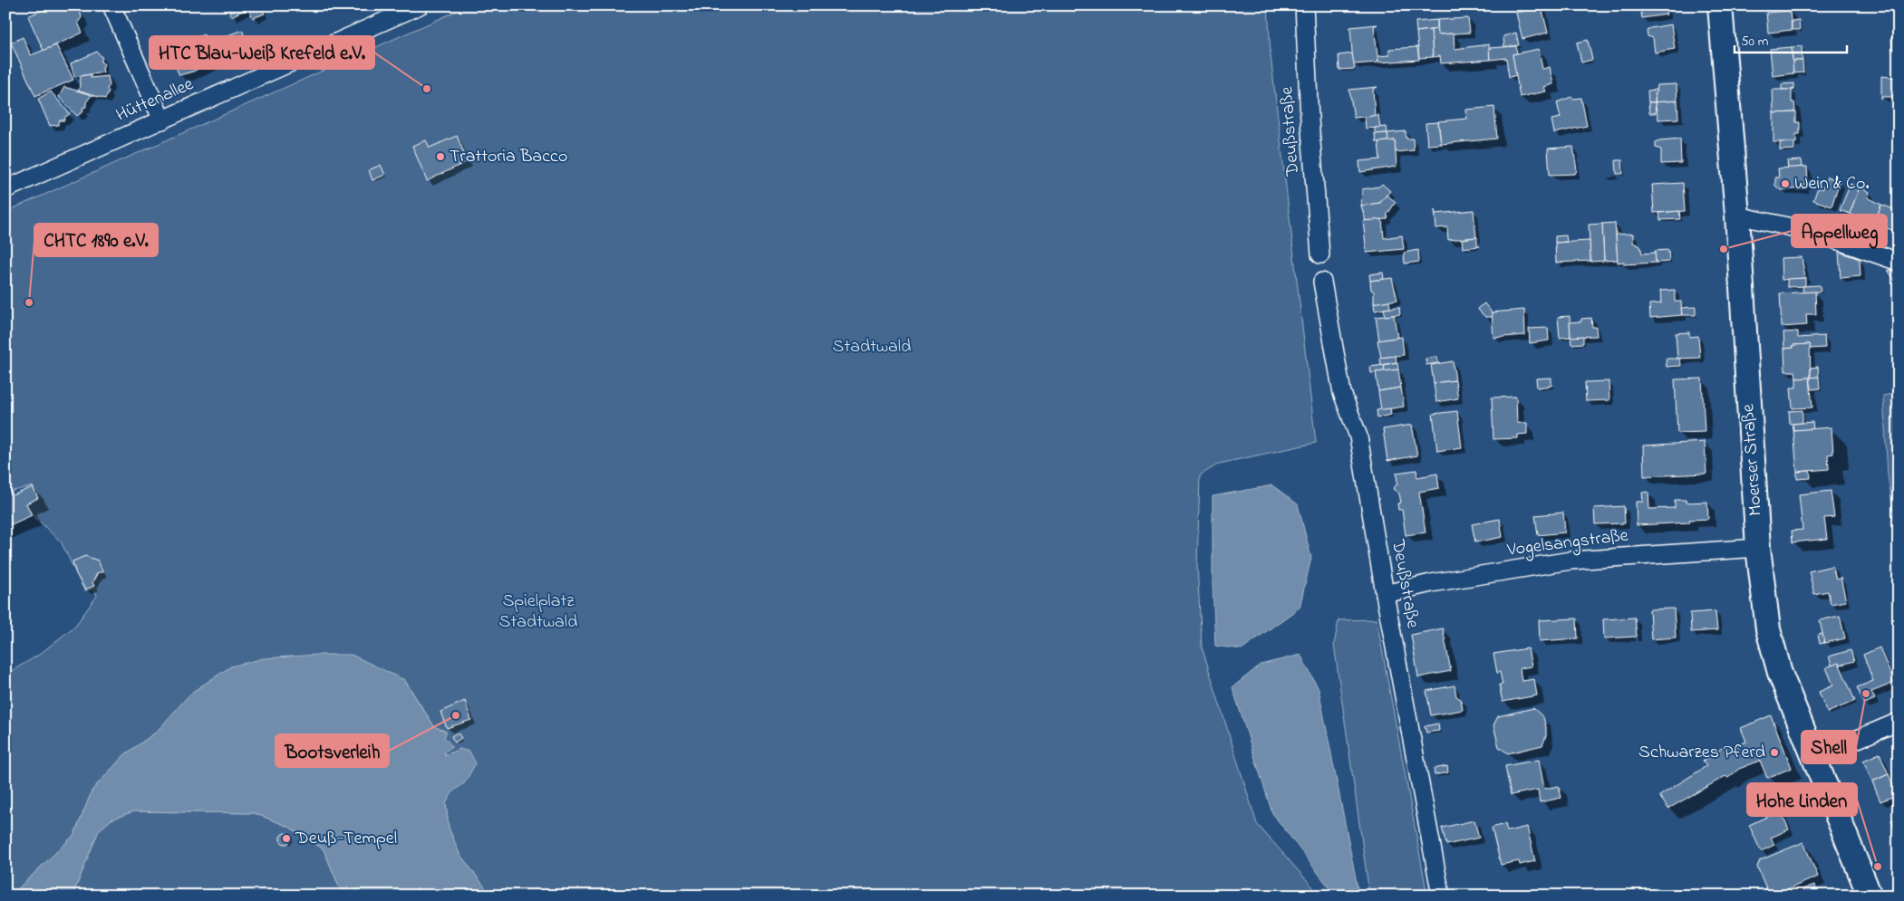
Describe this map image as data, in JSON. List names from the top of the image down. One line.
{"streets":{"main road":["Moerser Straße"],"street":["Hüttenallee","Deußstraße","Vogelsangstraße"]},"crossings":[["Deußstraße","Vogelsangstraße"],["Moerser Straße","Vogelsangstraße"]],"parks":["Stadtwald","Spielplatz Stadtwald"],"places":["HTC Blau-Weiß Krefeld e.V.","Trattoria Bacco","Wein & Co.","Appellweg","CHTC 1890 e.V.","Shell","Bootsverleih","Schwarzes Pferd","Deuß-Tempel","Hohe Linden"],"scale_bar":"50 m"}
